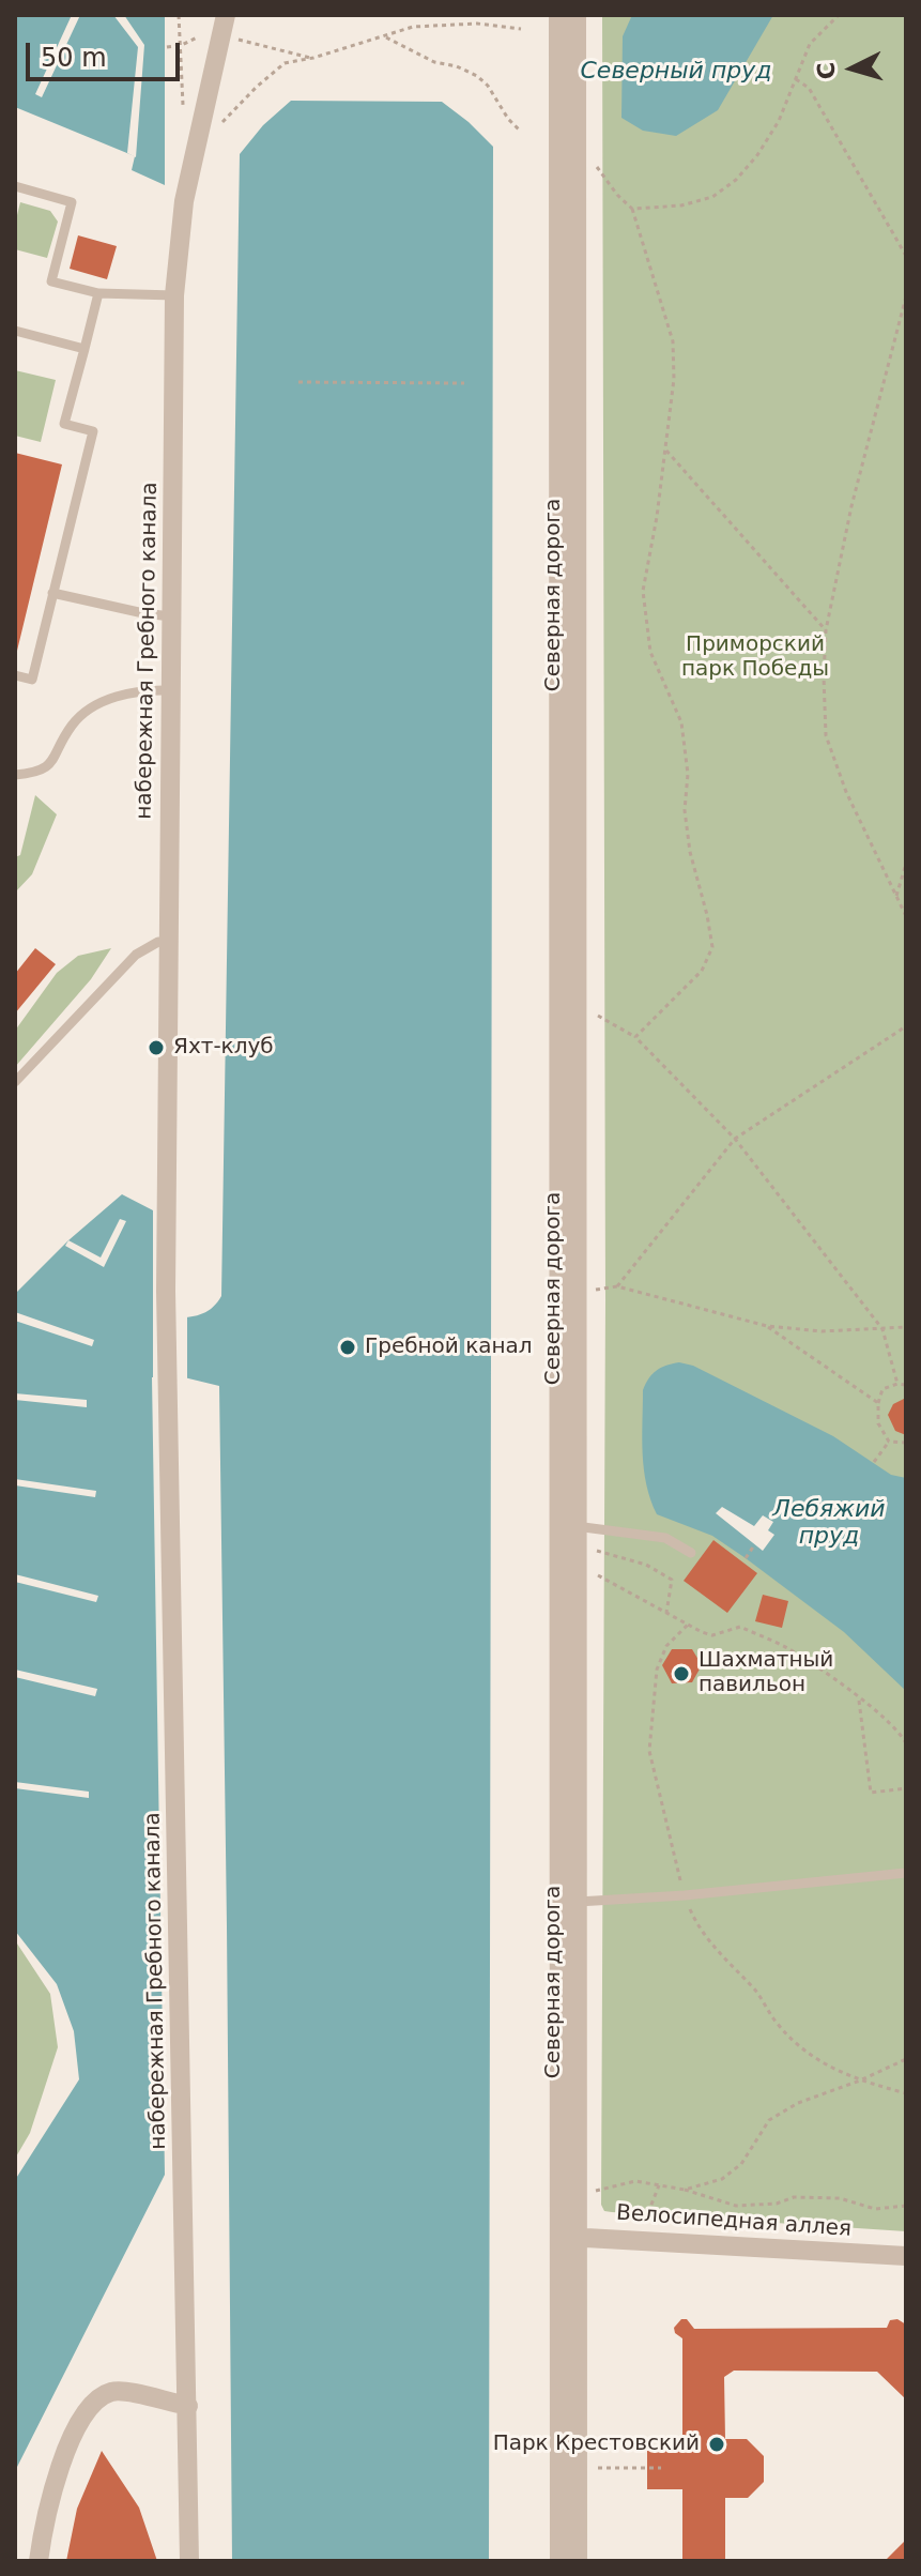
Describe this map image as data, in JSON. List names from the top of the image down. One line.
{"streets":{"street":["Северная дорога","набережная Гребного канала","Велосипедная аллея"]},"crossings":[["Северная дорога","Велосипедная аллея"]],"water":["Северный пруд","Лебяжий пруд"],"parks":["Приморский парк Победы"],"places":["Яхт-клуб","Гребной канал","Шахматный павильон","Парк Крестовский"],"scale_bar":"50 m","north":"left"}
